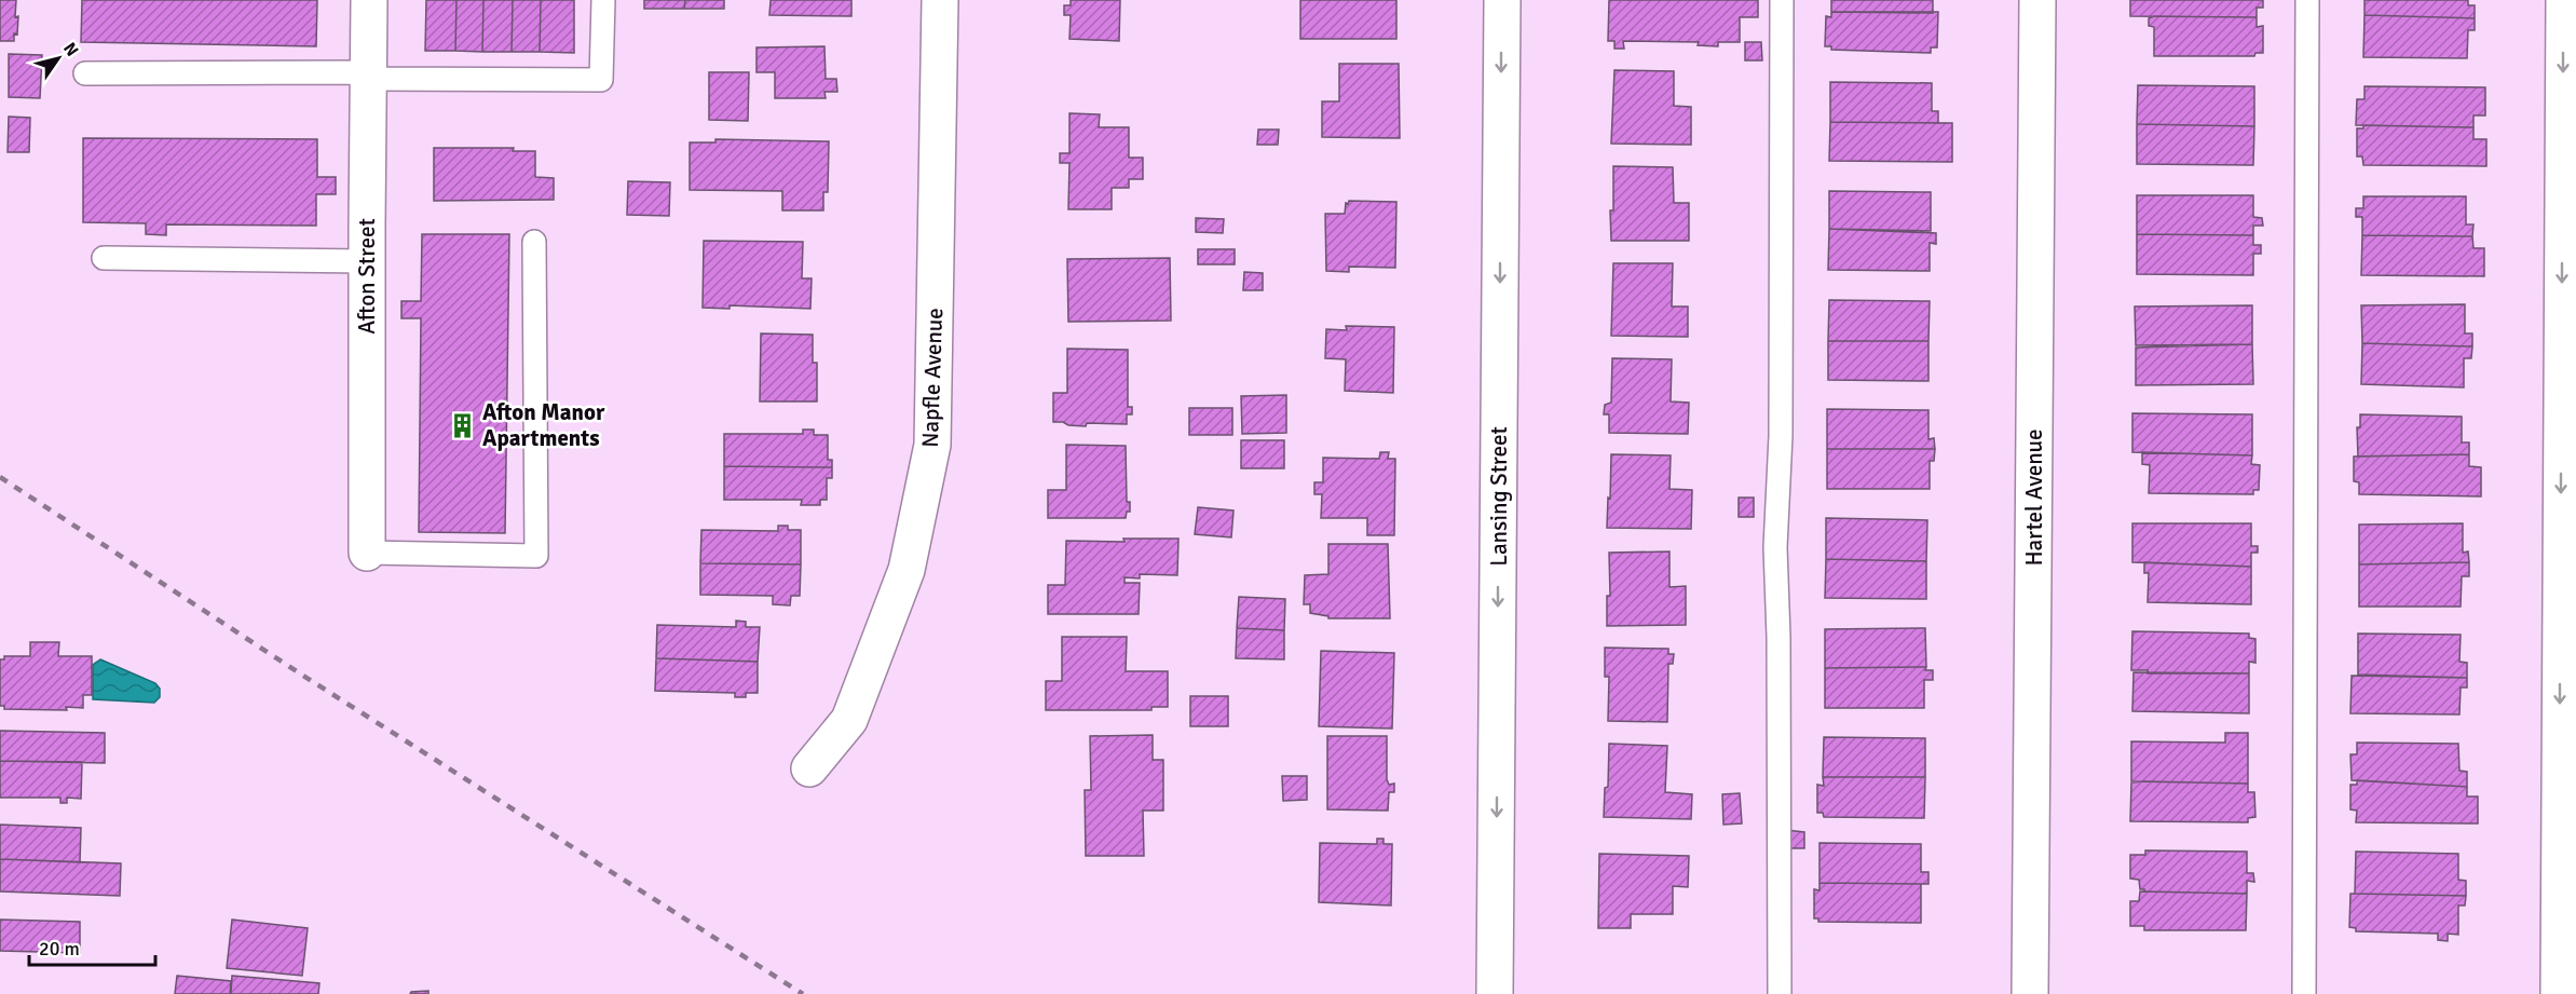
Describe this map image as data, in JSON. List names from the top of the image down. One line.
{"streets":{"street":["Afton Street","Napfle Avenue","Lansing Street","Hartel Avenue"]},"one_way":["Lansing Street"],"places":{"building":["Afton Manor Apartments"]},"scale_bar":"20 m","north":"top right"}
